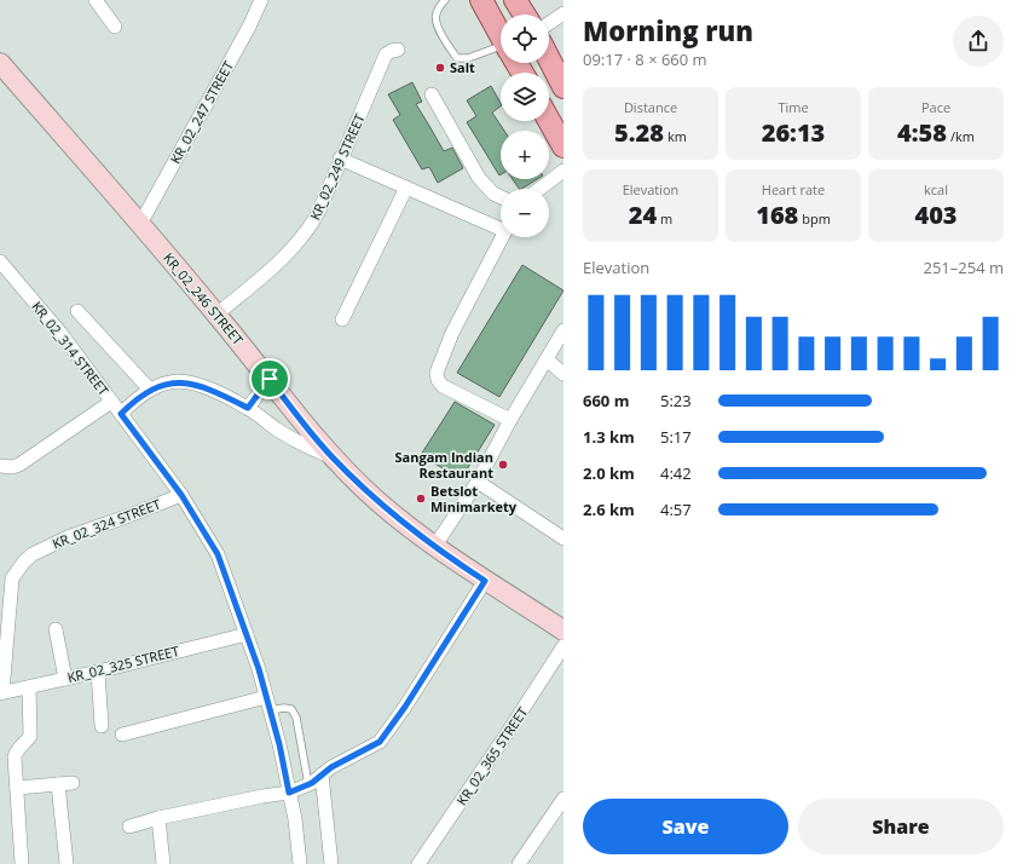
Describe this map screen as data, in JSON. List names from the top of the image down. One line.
{"streets":{"street":["KR_02_247 STREET","KR_02_249 STREET","KR_02_246 STREET","KR_02_314 STREET","KR_02_324 STREET","KR_02_325 STREET","KR_02_365 STREET"]},"crossings":[["KR_02_247 STREET","KR_02_246 STREET"],["KR_02_249 STREET","KR_02_246 STREET"],["KR_02_314 STREET","KR_02_324 STREET"],["KR_02_314 STREET","KR_02_325 STREET"],["KR_02_324 STREET","KR_02_325 STREET"]],"places":["Salt","Sangam Indian Restaurant","Betslot Minimarkety"],"page":{"heading":["Morning run","09:17 · 8 × 660 m"],"map_buttons":["+","−"],"stats":[["Distance","5.28 km"],["Time","26:13"],["Pace","4:58 /km"],["Elevation","24 m"],["Heart rate","168 bpm"],["kcal","403"]],"chart":["Elevation","251–254 m"],"list":[{"name":"660 m","note":"5:23"},{"name":"1.3 km","note":"5:17"},{"name":"2.0 km","note":"4:42"},{"name":"2.6 km","note":"4:57"}],"buttons":["Save","Share"]}}
